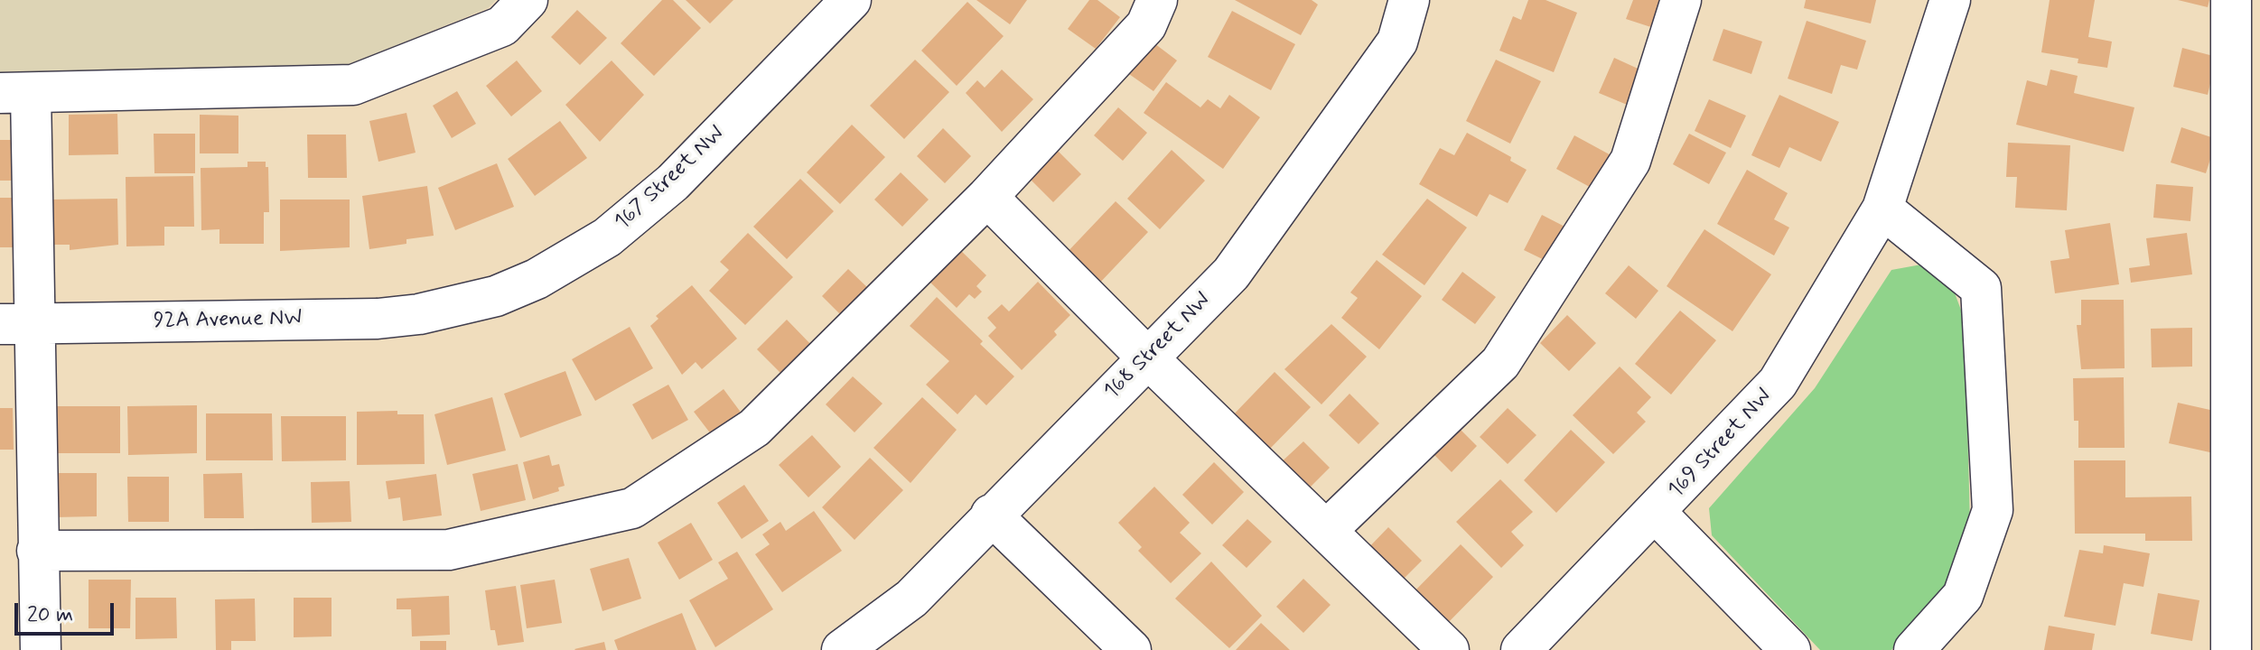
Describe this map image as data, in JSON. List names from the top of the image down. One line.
{"streets":{"street":["167 Street NW","92A Avenue NW","168 Street NW","169 Street NW"]},"crossings":[["167 Street NW","92A Avenue NW"]],"scale_bar":"20 m"}
